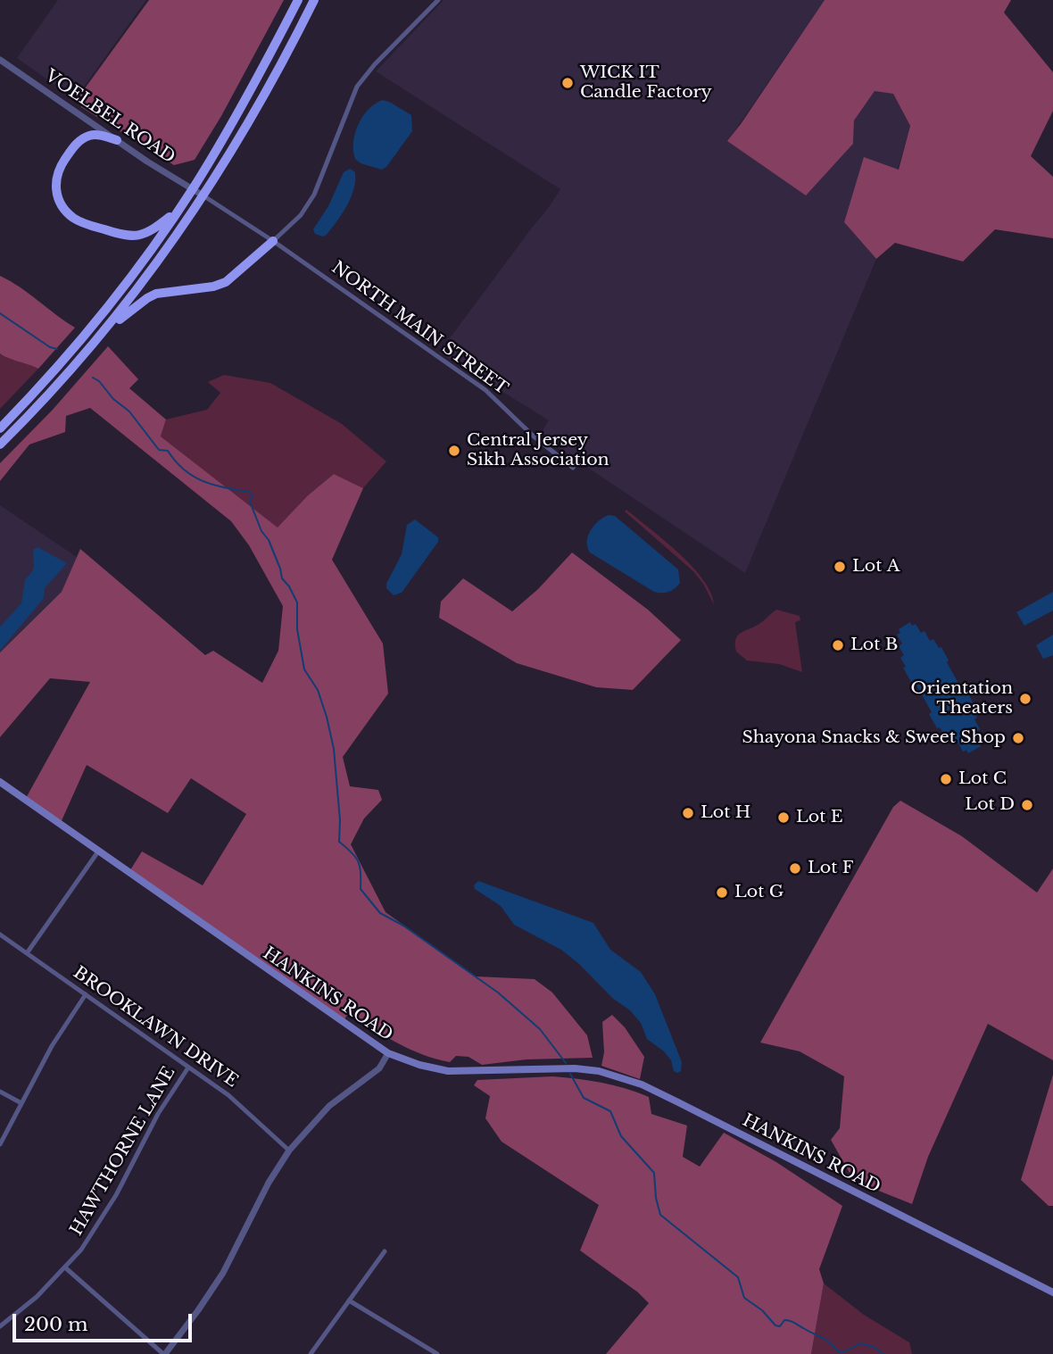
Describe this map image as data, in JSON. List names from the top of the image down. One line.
{"streets":{"main road":["HANKINS ROAD"],"street":["VOELBEL ROAD","NORTH MAIN STREET","BROOKLAWN DRIVE","HAWTHORNE LANE"]},"crossings":[["VOELBEL ROAD","NORTH MAIN STREET"],["BROOKLAWN DRIVE","HAWTHORNE LANE"]],"places":["WICK IT Candle Factory","Central Jersey Sikh Association","Lot A","Lot B","Orientation Theaters","Shayona Snacks & Sweet Shop","Lot C","Lot D","Lot H","Lot E","Lot F","Lot G"],"scale_bar":"200 m"}
